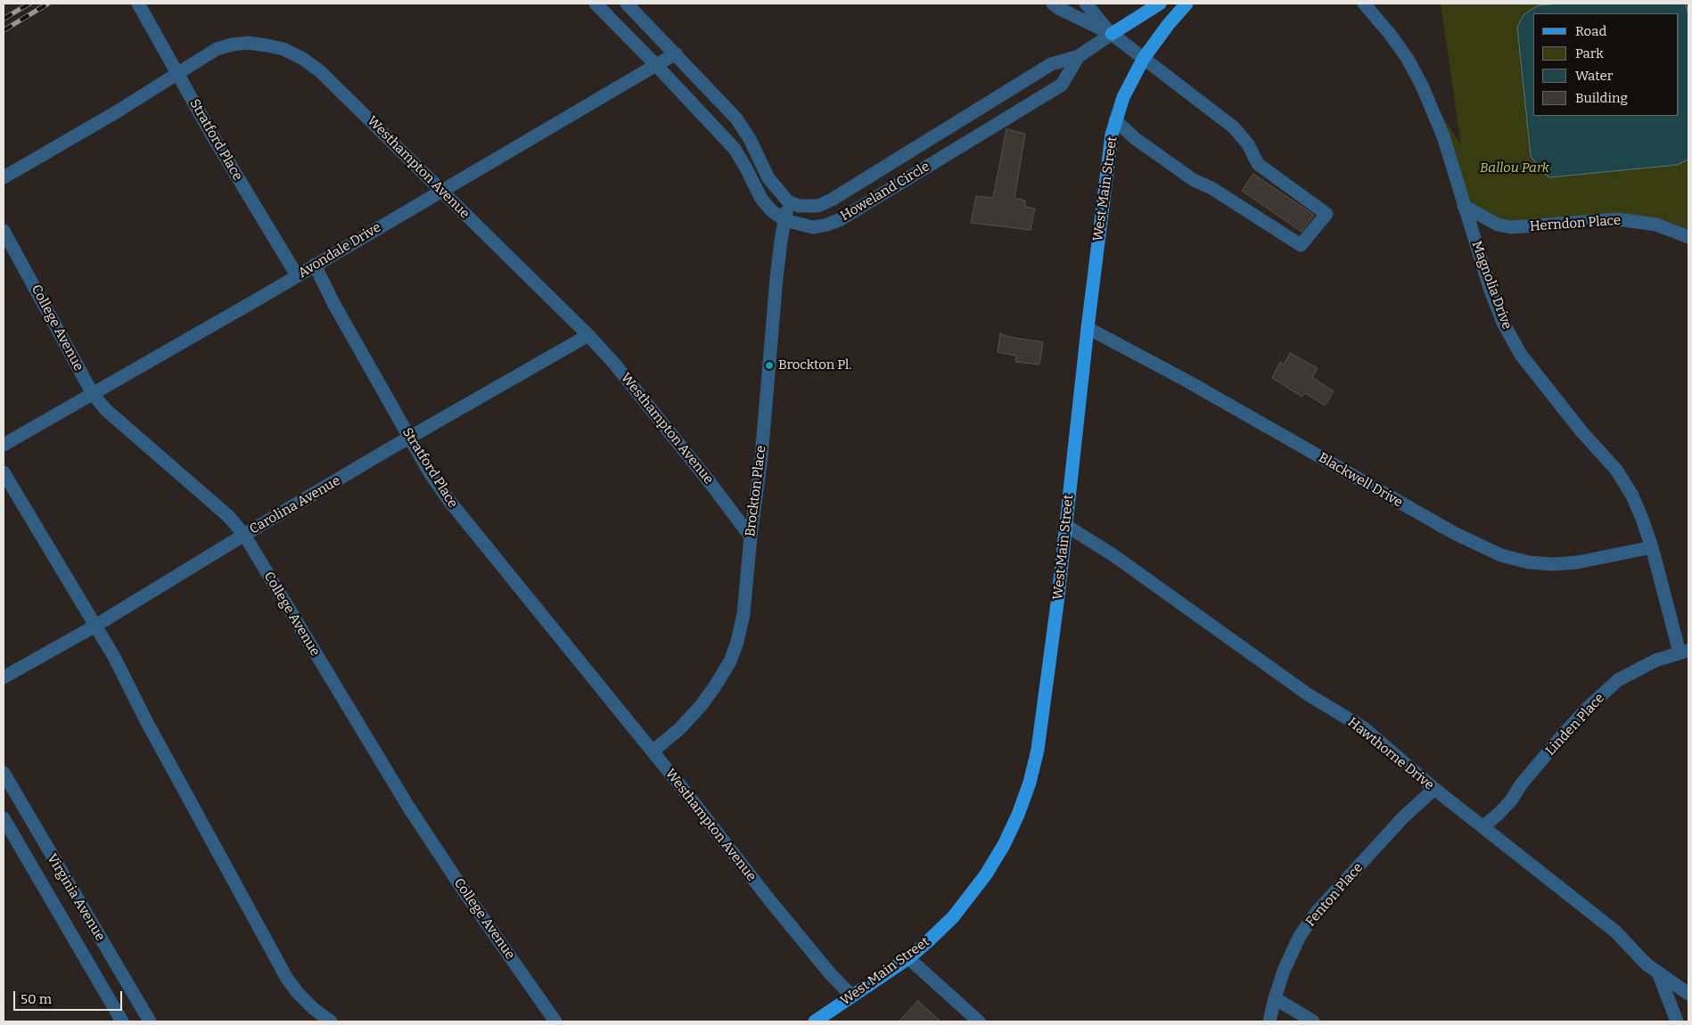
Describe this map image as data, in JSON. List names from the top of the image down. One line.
{"streets":{"main road":["West Main Street"],"street":["Stratford Place","Westhampton Avenue","Howeland Circle","Herndon Place","Avondale Drive","Magnolia Drive","College Avenue","Blackwell Drive","Brockton Place","Carolina Avenue","Linden Place","Hawthorne Drive","Fenton Place","Virginia Avenue"]},"crossings":[["Stratford Place","Westhampton Avenue"],["Stratford Place","Avondale Drive"],["Stratford Place","Carolina Avenue"],["Westhampton Avenue","West Main Street"],["Westhampton Avenue","Avondale Drive"],["Westhampton Avenue","Brockton Place"],["Westhampton Avenue","Carolina Avenue"],["West Main Street","Blackwell Drive"],["West Main Street","Hawthorne Drive"],["Howeland Circle","Avondale Drive"],["Howeland Circle","Brockton Place"],["Herndon Place","Magnolia Drive"],["Avondale Drive","College Avenue"],["Magnolia Drive","Blackwell Drive"],["Magnolia Drive","Linden Place"],["College Avenue","Carolina Avenue"],["Linden Place","Hawthorne Drive"],["Hawthorne Drive","Fenton Place"]],"parks":["Ballou Park"],"places":["Brockton Pl."],"legend":["Road","Park","Water","Building"],"scale_bar":"50 m"}
